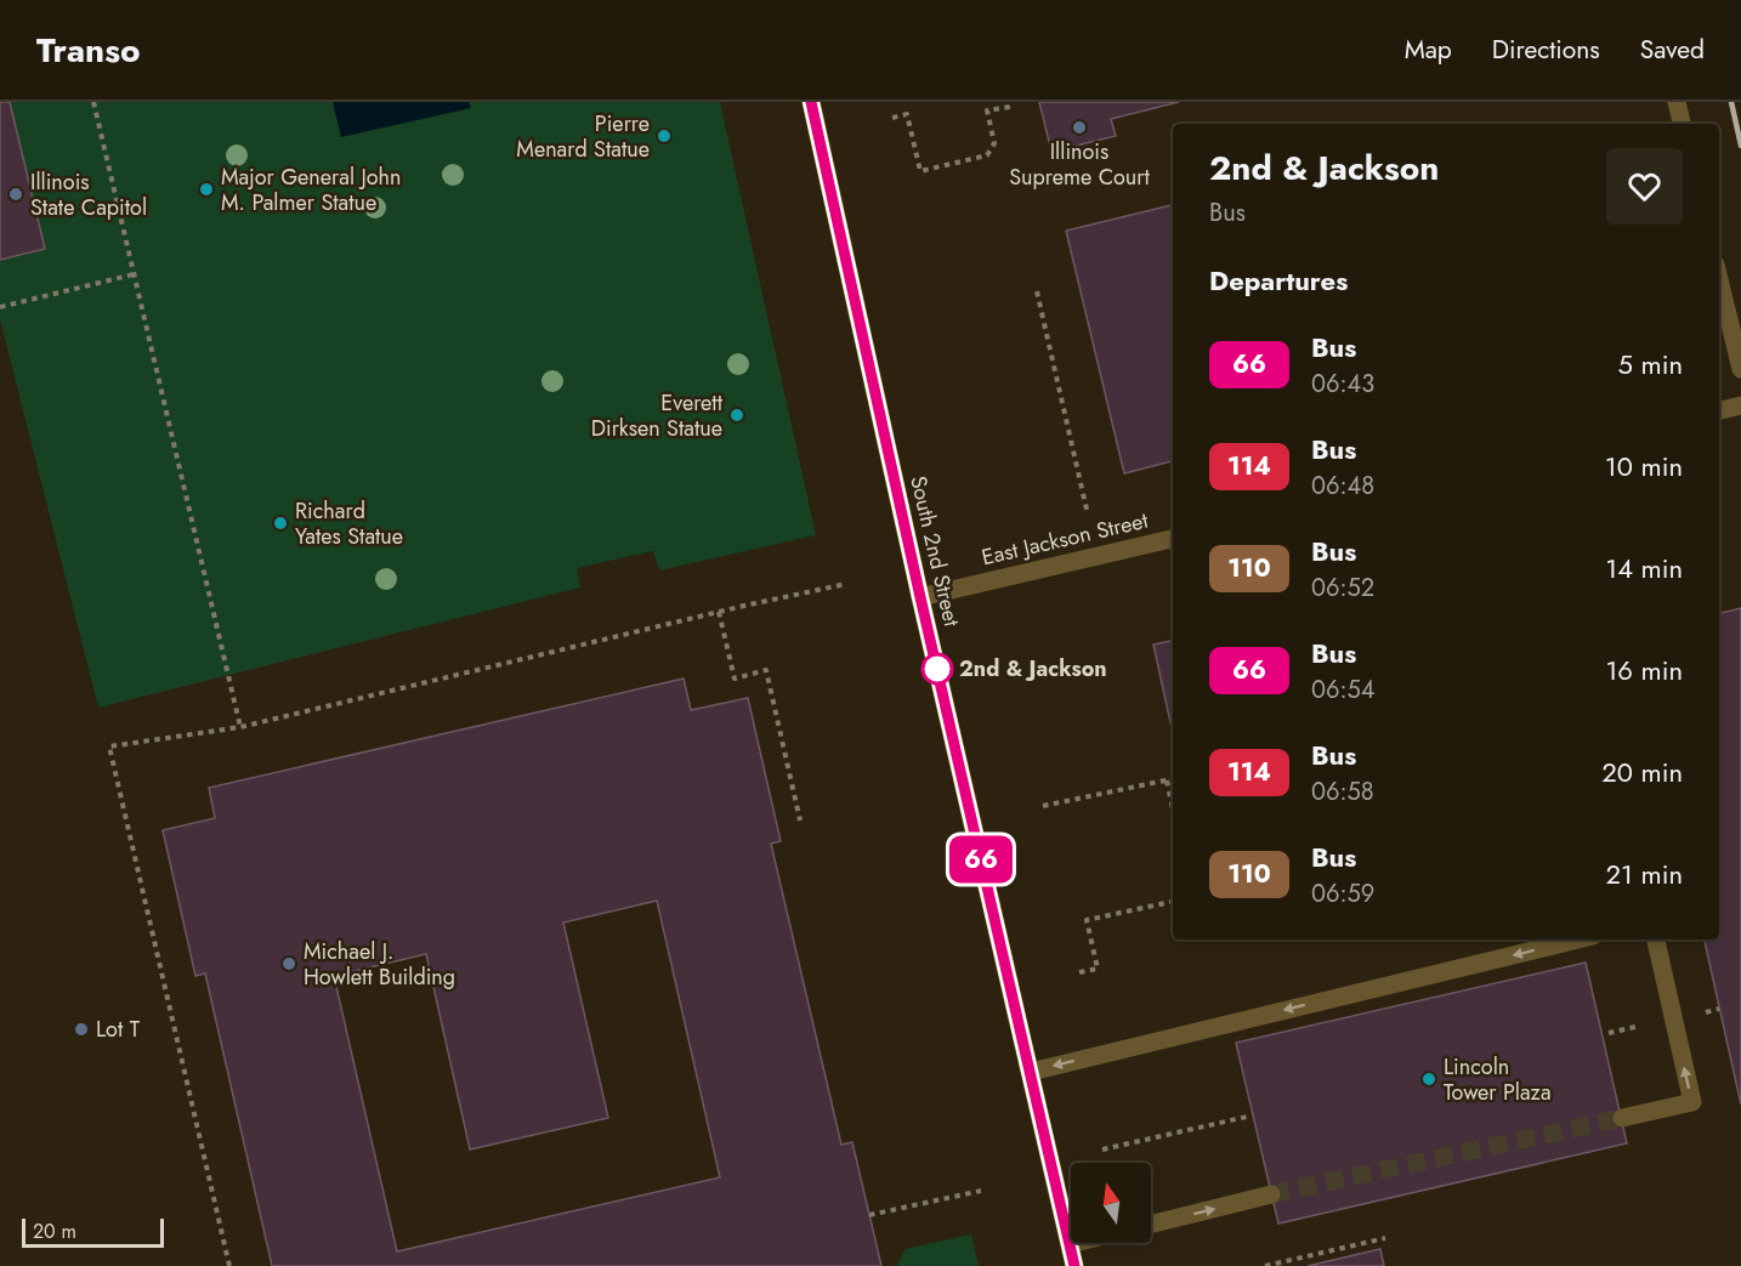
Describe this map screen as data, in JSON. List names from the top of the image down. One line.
{"streets":{"main road":["South 2nd Street"],"street":["East Jackson Street"]},"crossings":[["East Jackson Street","South 2nd Street"]],"places":["Illinois Supreme Court","Pierre Menard Statue","Major General John M. Palmer Statue","Illinois State Capitol","Everett Dirksen Statue","Richard Yates Statue","2nd & Jackson","Michael J. Howlett Building","Lot T","Lincoln Tower Plaza"],"lines":["bus line 66"],"scale_bar":"20 m","north":"top","page":{"header":"Transo","nav":["Map","Directions","Saved"],"on_map":"66","heading":[["2nd & Jackson","Bus"],"Departures"],"list":[{"mark":"66","name":"Bus","note":"06:43","value":"5 min"},{"mark":"114","name":"Bus","note":"06:48","value":"10 min"},{"mark":"110","name":"Bus","note":"06:52","value":"14 min"},{"mark":"66","name":"Bus","note":"06:54","value":"16 min"},{"mark":"114","name":"Bus","note":"06:58","value":"20 min"},{"mark":"110","name":"Bus","note":"06:59","value":"21 min"}],"scale":"20 m"}}
